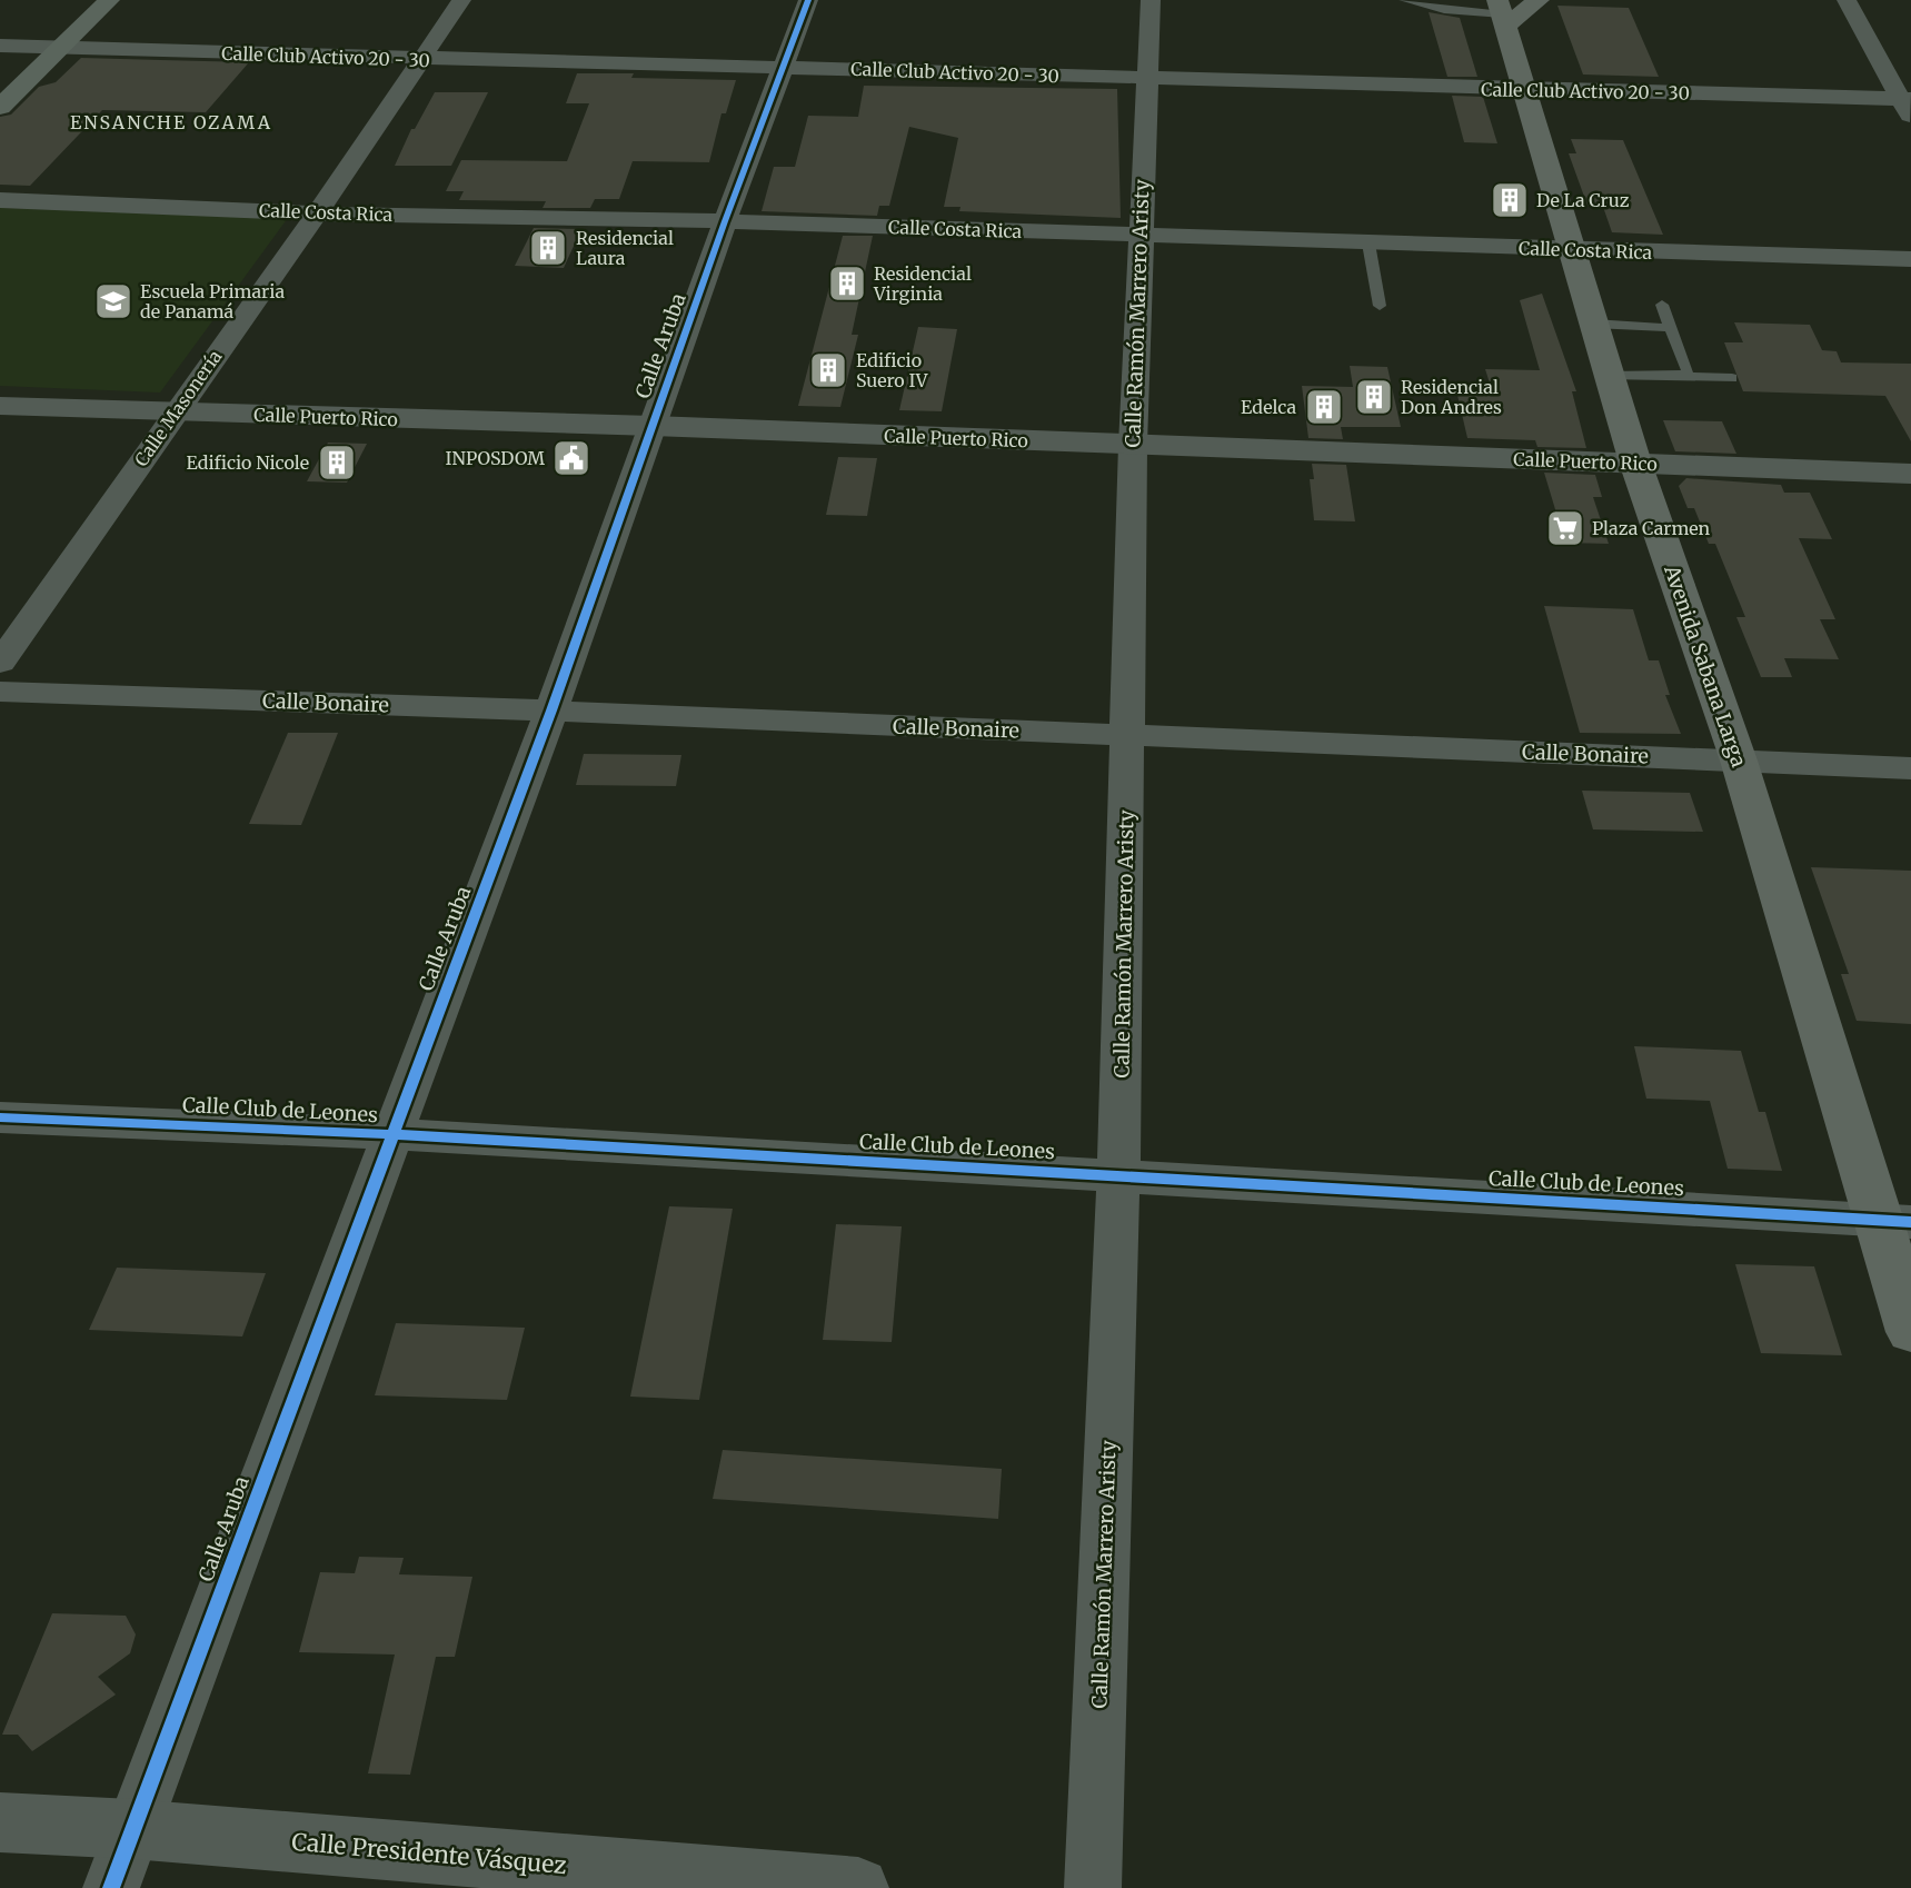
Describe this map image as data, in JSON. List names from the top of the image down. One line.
{"streets":{"main road":["Avenida Sabana Larga"],"street":["Calle Club Activo 20 - 30","Calle Costa Rica","Calle Ramón Marrero Aristy","Calle Aruba","Calle Masonería","Calle Puerto Rico","Calle Bonaire","Calle Club de Leones","Calle Presidente Vásquez"]},"crossings":[["Calle Club Activo 20 - 30","Calle Ramón Marrero Aristy"],["Calle Club Activo 20 - 30","Calle Aruba"],["Calle Club Activo 20 - 30","Calle Masonería"],["Calle Club Activo 20 - 30","Avenida Sabana Larga"],["Calle Costa Rica","Calle Ramón Marrero Aristy"],["Calle Costa Rica","Calle Aruba"],["Calle Costa Rica","Calle Masonería"],["Calle Costa Rica","Avenida Sabana Larga"],["Calle Ramón Marrero Aristy","Calle Puerto Rico"],["Calle Ramón Marrero Aristy","Calle Bonaire"],["Calle Ramón Marrero Aristy","Calle Club de Leones"],["Calle Aruba","Calle Puerto Rico"],["Calle Aruba","Calle Bonaire"],["Calle Aruba","Calle Club de Leones"],["Calle Aruba","Calle Presidente Vásquez"],["Calle Masonería","Calle Puerto Rico"],["Calle Puerto Rico","Avenida Sabana Larga"],["Avenida Sabana Larga","Calle Bonaire"],["Avenida Sabana Larga","Calle Club de Leones"]],"districts":["ENSANCHE OZAMA"],"places":{"building":["De La Cruz","Residencial Laura","Residencial Virginia","Edificio Suero IV","Residencial Don Andres","Edelca","Edificio Nicole"],"school or university":["Escuela Primaria de Panamá"],"public building":["INPOSDOM"],"supermarket":["Plaza Carmen"]}}
